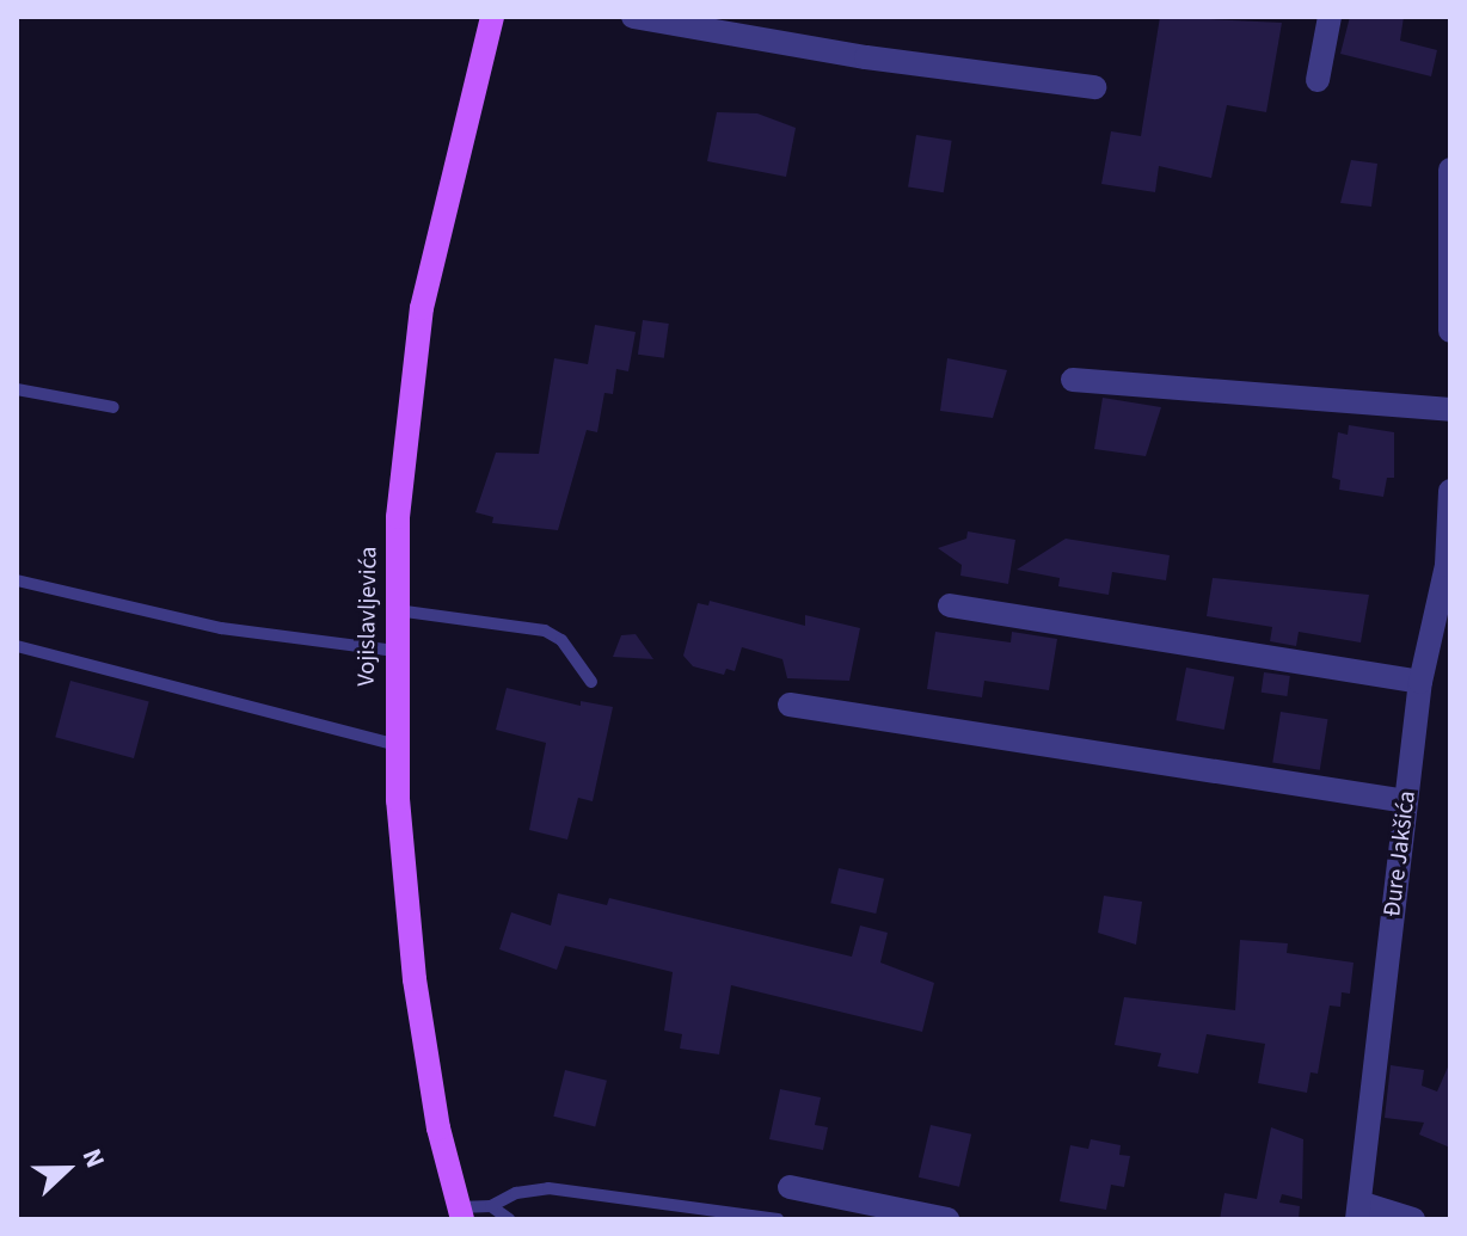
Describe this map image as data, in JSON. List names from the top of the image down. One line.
{"streets":{"main road":["Vojislavljevića"],"street":["Đure Jakšića"]},"north":"right"}
